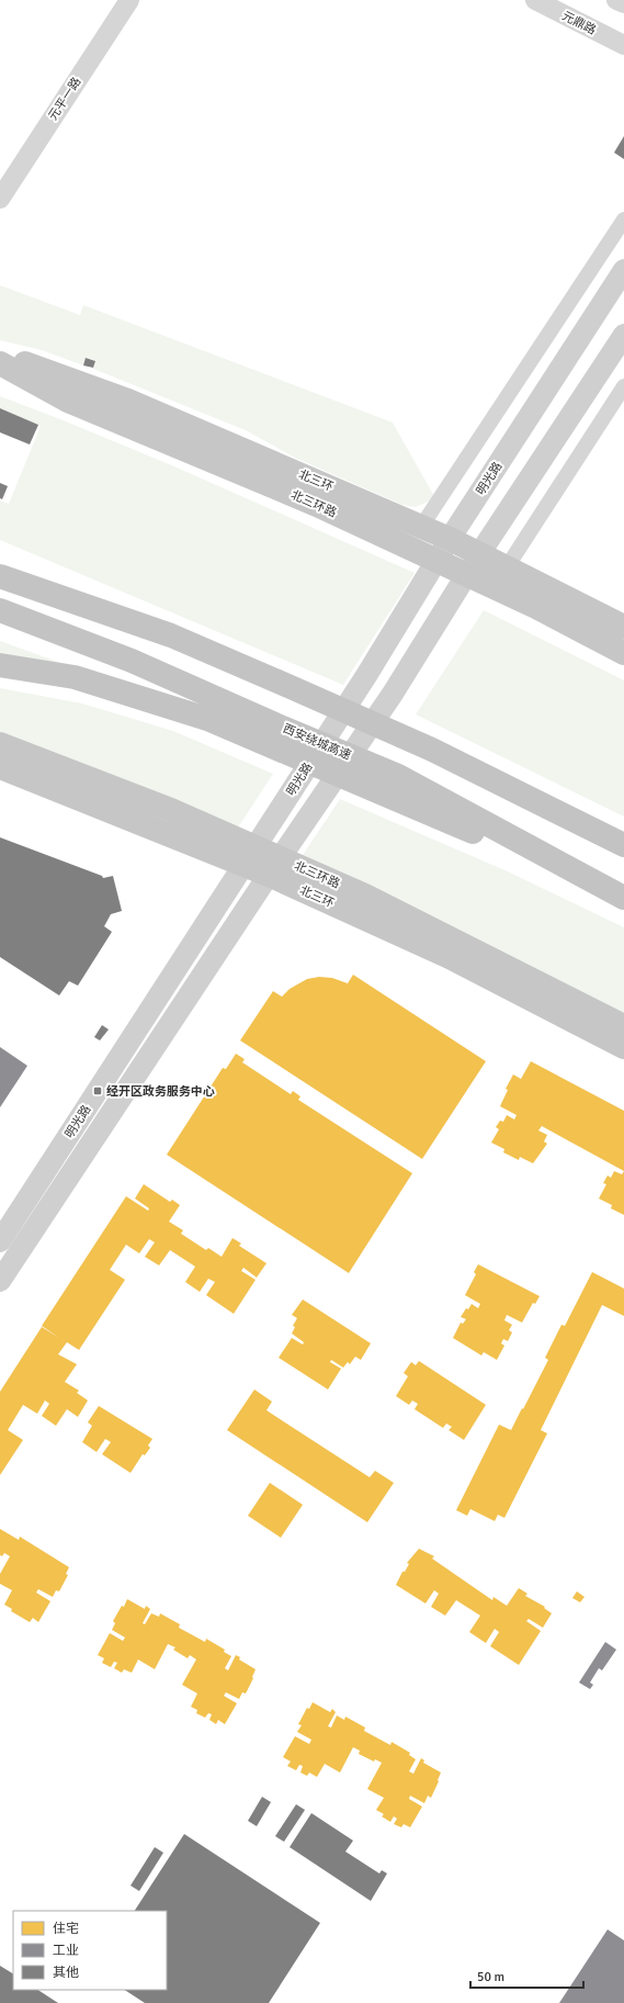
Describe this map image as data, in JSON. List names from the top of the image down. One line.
{"streets":{"highway":["北三环","北三环路","西安绕城高速"],"main road":["明光路"],"street":["元鼎路","元平一路"]},"crossings":[["明光路","北三环"]],"places":{"transit":["经开区政务服务中心"]},"legend":["住宅","工业","其他"],"scale_bar":"50 m"}
